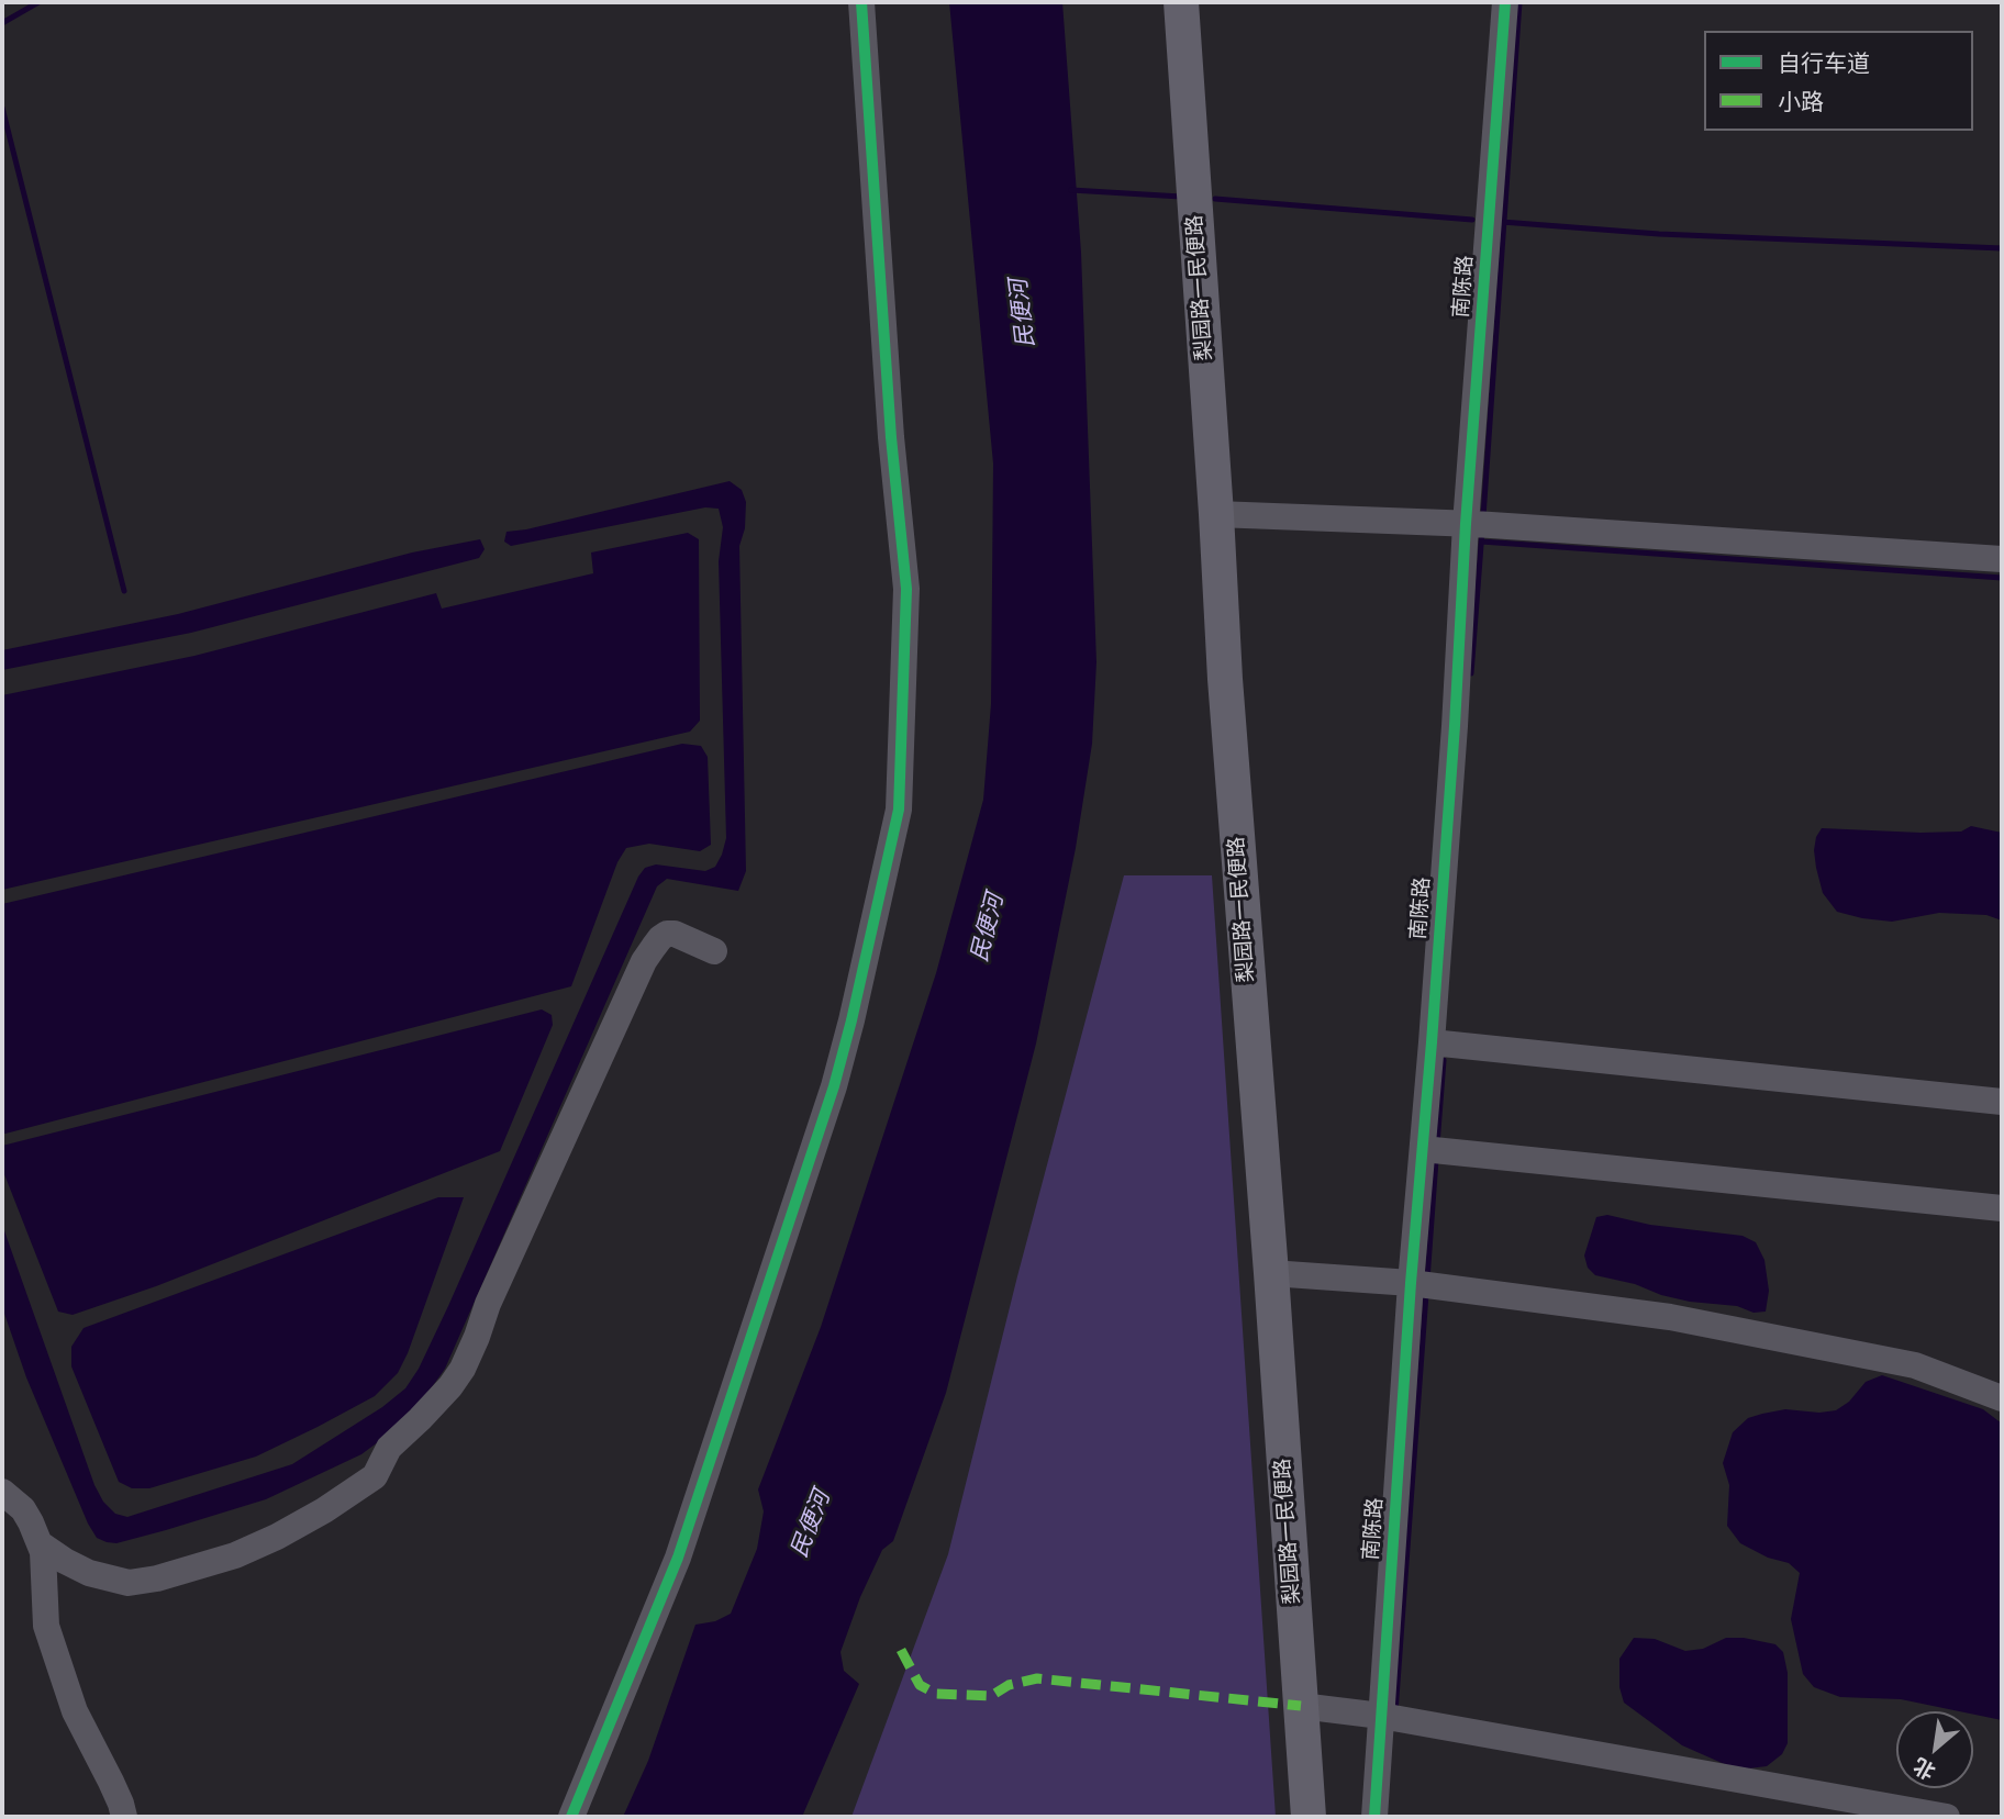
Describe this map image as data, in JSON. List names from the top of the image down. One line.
{"streets":{"main road":["梨园路一民便路"],"street":["南陈路"]},"water":["民便河"],"legend":["自行车道","小路"],"north":"bottom left"}
